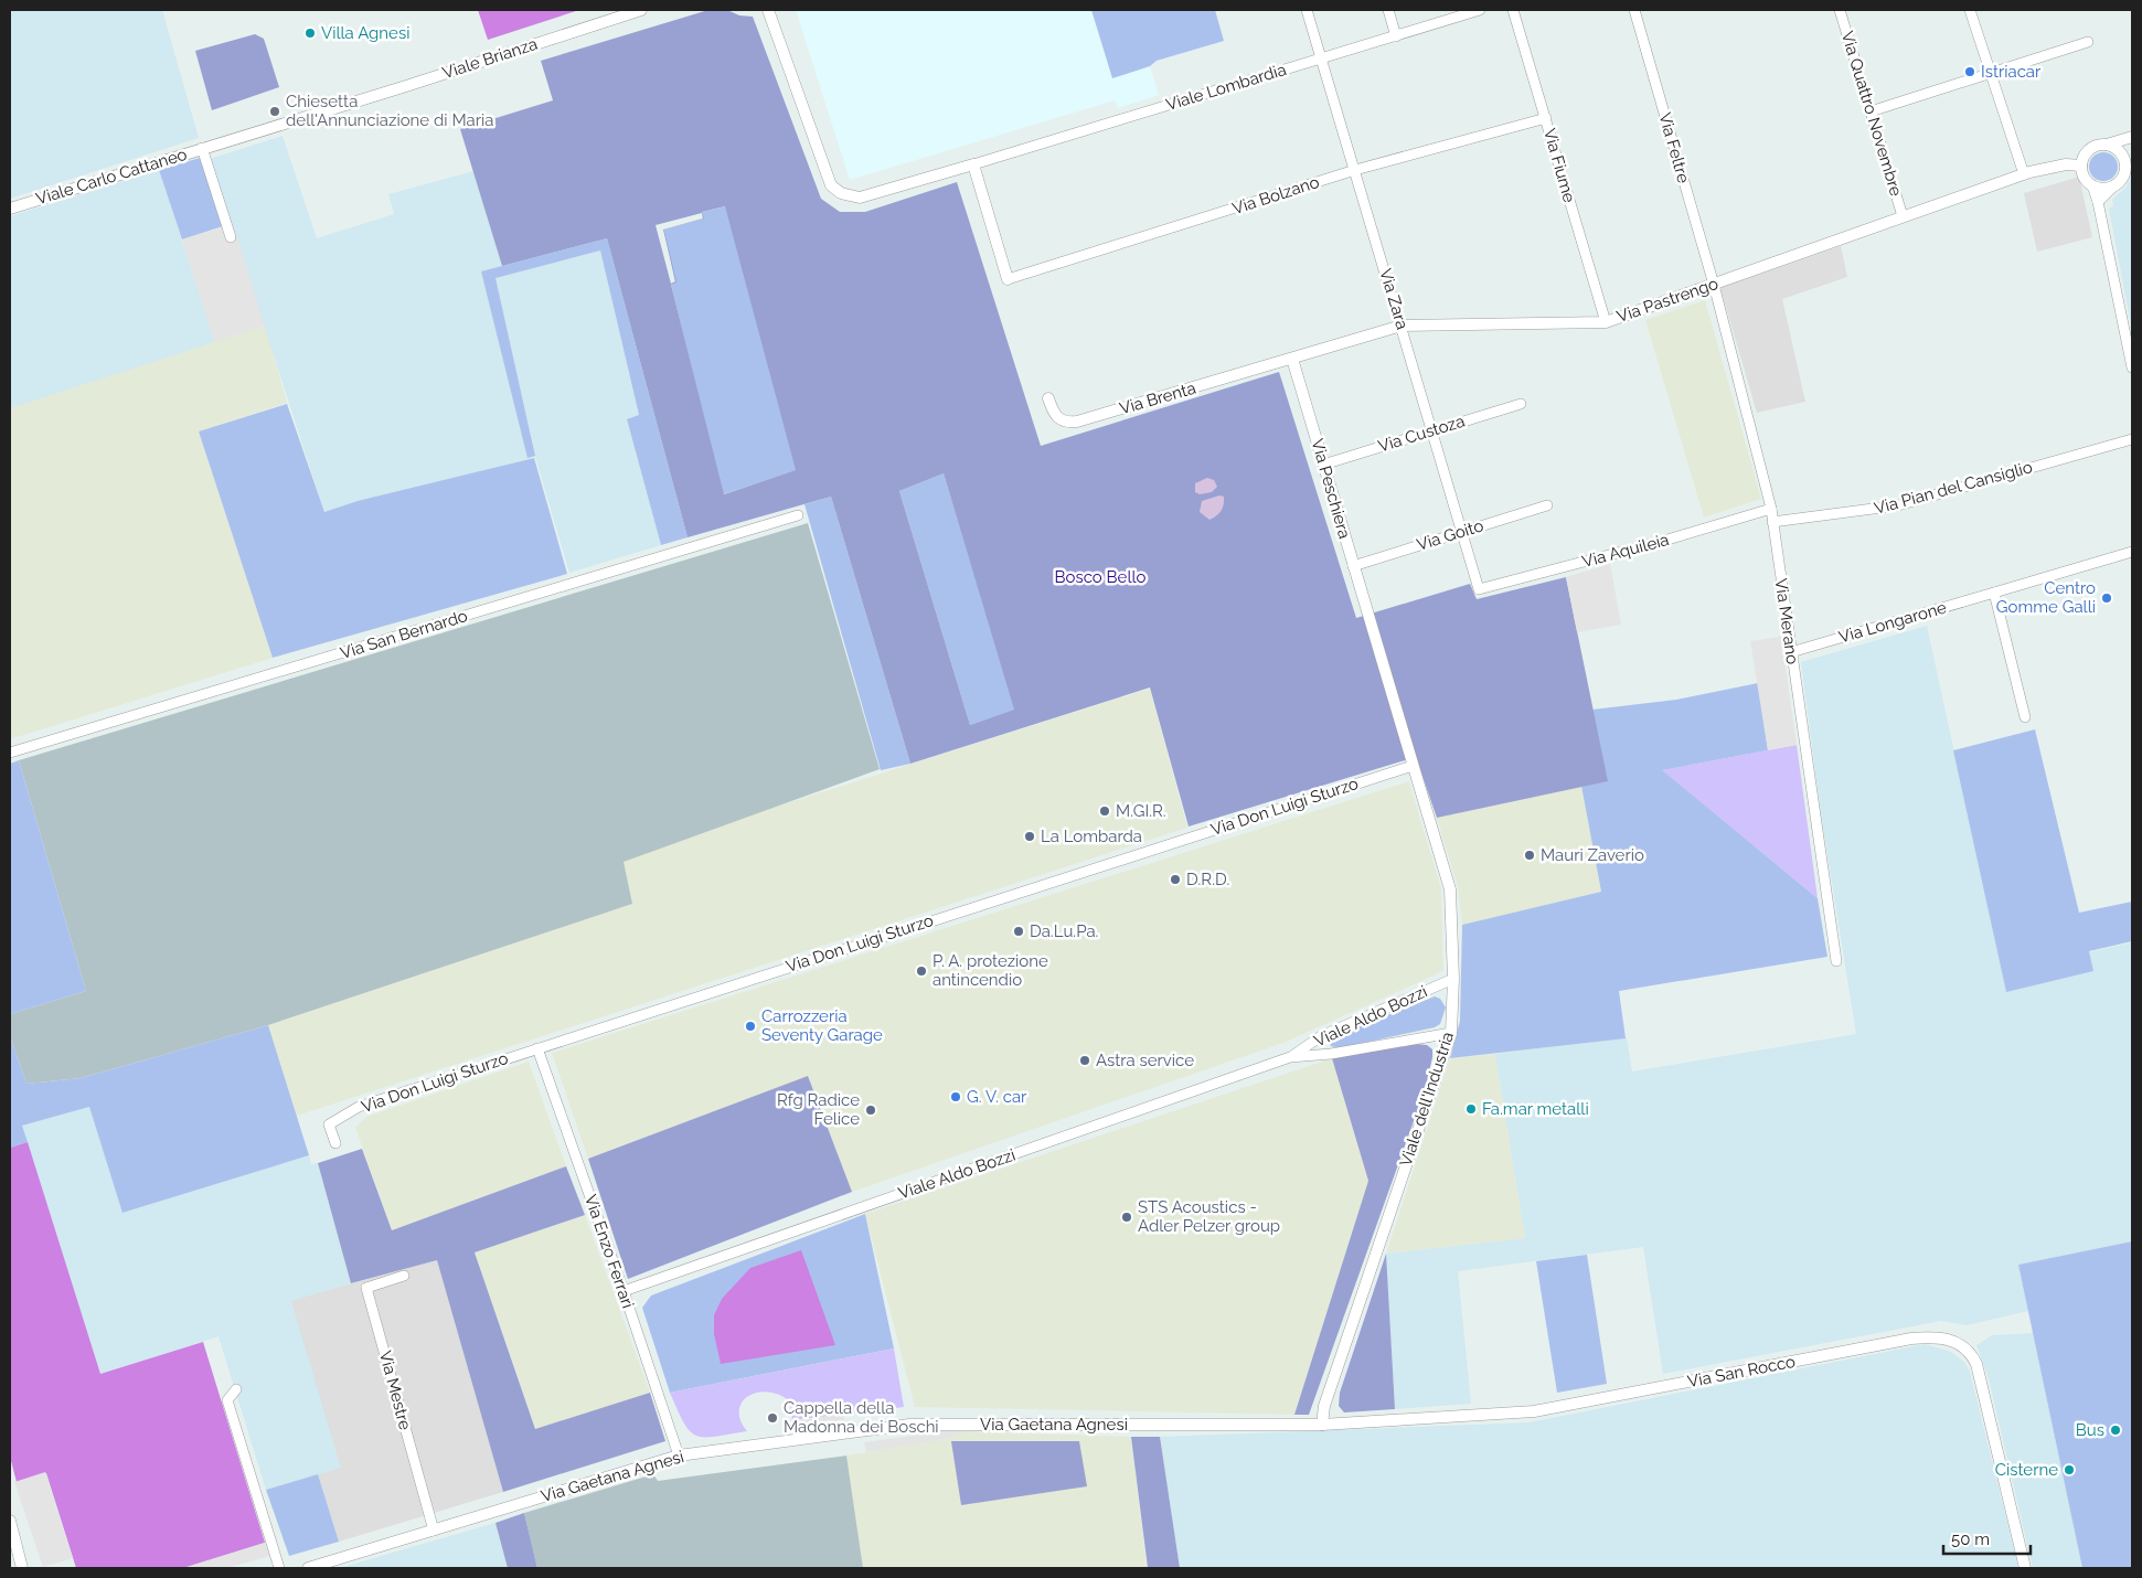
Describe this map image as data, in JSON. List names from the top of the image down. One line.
{"streets":{"street":["Viale Brianza","Viale Lombardia","Via Quattro Novembre","Via Feltre","Via Fiume","Viale Carlo Cattaneo","Via Bolzano","Via Zara","Via Pastrengo","Via Brenta","Via Custoza","Via Pian del Cansiglio","Via Peschiera","Via Goito","Via Aquileia","Via Merano","Via Longarone","Via San Bernardo","Via Don Luigi Sturzo","Viale Aldo Bozzi","Viale dell'Industria","Via Enzo Ferrari","Via San Rocco","Via Mestre","Via Gaetana Agnesi"]},"crossings":[["Viale Brianza","Viale Carlo Cattaneo"],["Viale Lombardia","Via Zara"],["Via Quattro Novembre","Via Pastrengo"],["Via Feltre","Via Pastrengo"],["Via Feltre","Via Merano"],["Via Fiume","Via Bolzano"],["Via Fiume","Via Pastrengo"],["Via Bolzano","Via Zara"],["Via Zara","Via Pastrengo"],["Via Zara","Via Custoza"],["Via Zara","Via Goito"],["Via Zara","Via Aquileia"],["Via Pastrengo","Via Brenta"],["Via Pastrengo","Via Peschiera"],["Via Pastrengo","Via Merano"],["Via Custoza","Via Peschiera"],["Via Pian del Cansiglio","Via Merano"],["Via Peschiera","Via Goito"],["Via Peschiera","Via Don Luigi Sturzo"],["Via Peschiera","Viale dell'Industria"],["Via Aquileia","Via Merano"],["Via Merano","Via Longarone"],["Via Don Luigi Sturzo","Viale dell'Industria"],["Via Don Luigi Sturzo","Via Enzo Ferrari"],["Viale Aldo Bozzi","Viale dell'Industria"],["Viale Aldo Bozzi","Via Enzo Ferrari"],["Viale dell'Industria","Via San Rocco"],["Viale dell'Industria","Via Gaetana Agnesi"],["Via Enzo Ferrari","Via Gaetana Agnesi"],["Via San Rocco","Via Gaetana Agnesi"],["Via Mestre","Via Gaetana Agnesi"]],"parks":["Bosco Bello"],"places":["Villa Agnesi","Istriacar","Chiesetta dell'Annunciazione di Maria","Centro Gomme Galli","M.GI.R.","La Lombarda","Mauri Zaverio","D.R.D.","Da.Lu.Pa.","P. A. protezione antincendio","Carrozzeria Seventy Garage","Astra service","G. V. car","Fa.mar metalli","Rfg Radice Felice","STS Acoustics - Adler Pelzer group","Cappella della Madonna dei Boschi","Bus","Cisterne"],"scale_bar":"50 m"}
